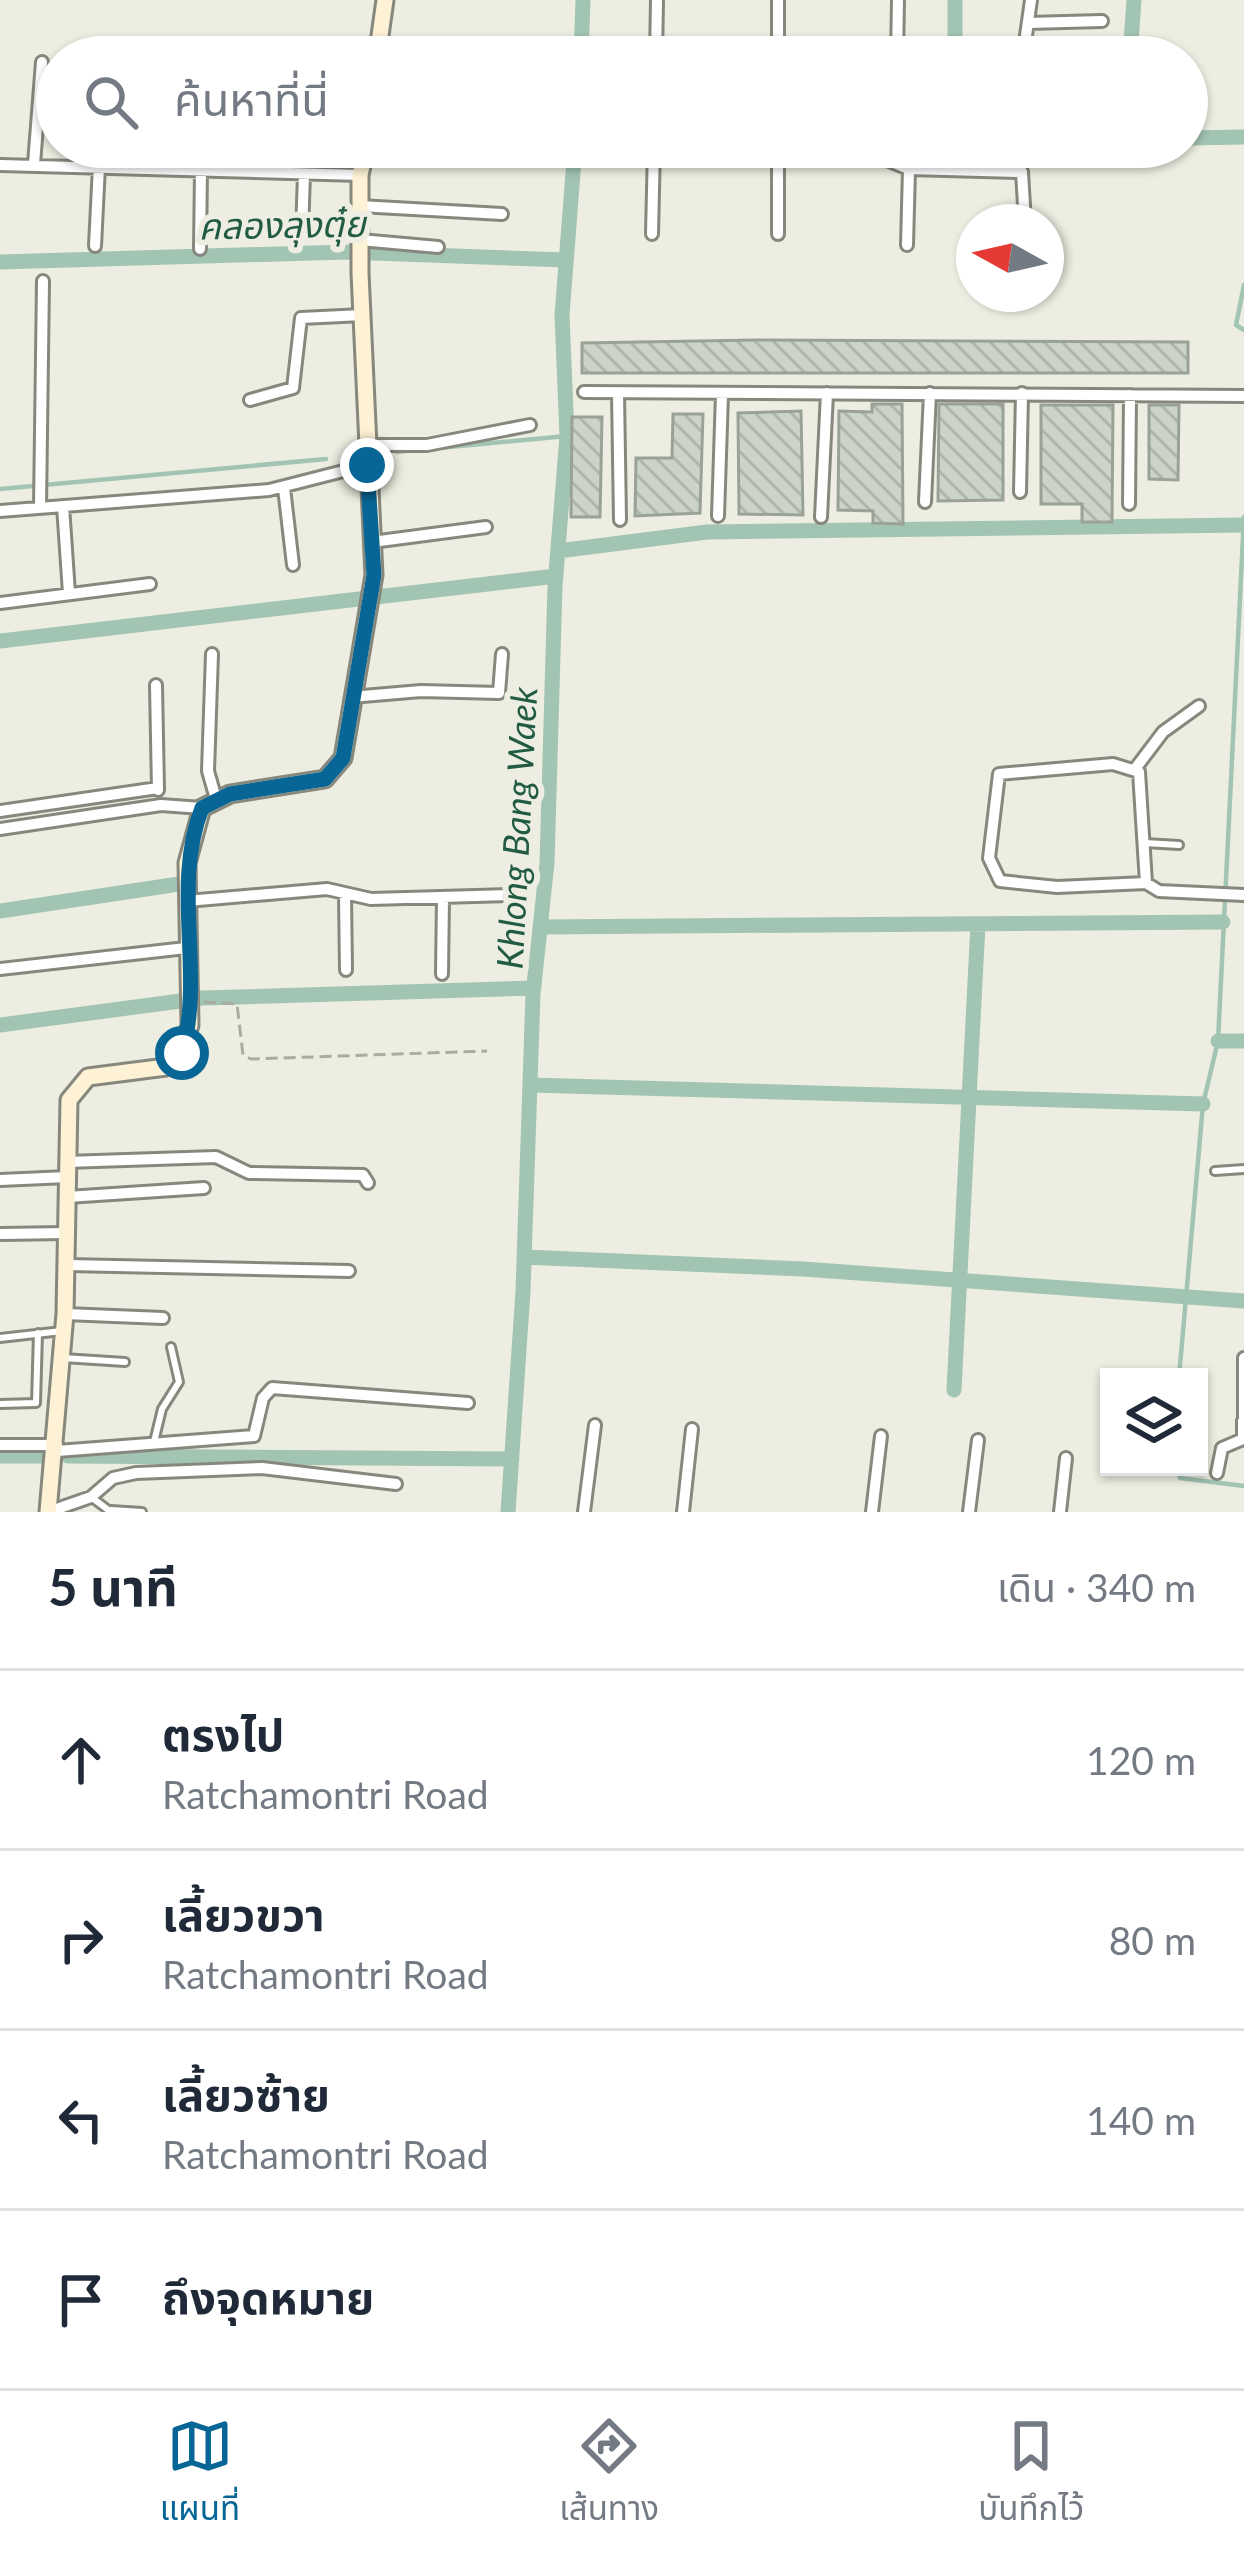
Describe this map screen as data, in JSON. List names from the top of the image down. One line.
{"water":["คลองลุงตุ๋ย","Khlong Bang Waek"],"north":"left","page":{"search":"ค้นหาที่นี่","heading":["5 นาที","เดิน · 340 m"],"list":[["ตรงไป","Ratchamontri Road","120 m"],["เลี้ยวขวา","Ratchamontri Road","80 m"],["เลี้ยวซ้าย","Ratchamontri Road","140 m"],"ถึงจุดหมาย"],"nav":["แผนที่","เส้นทาง","บันทึกไว้"]}}
